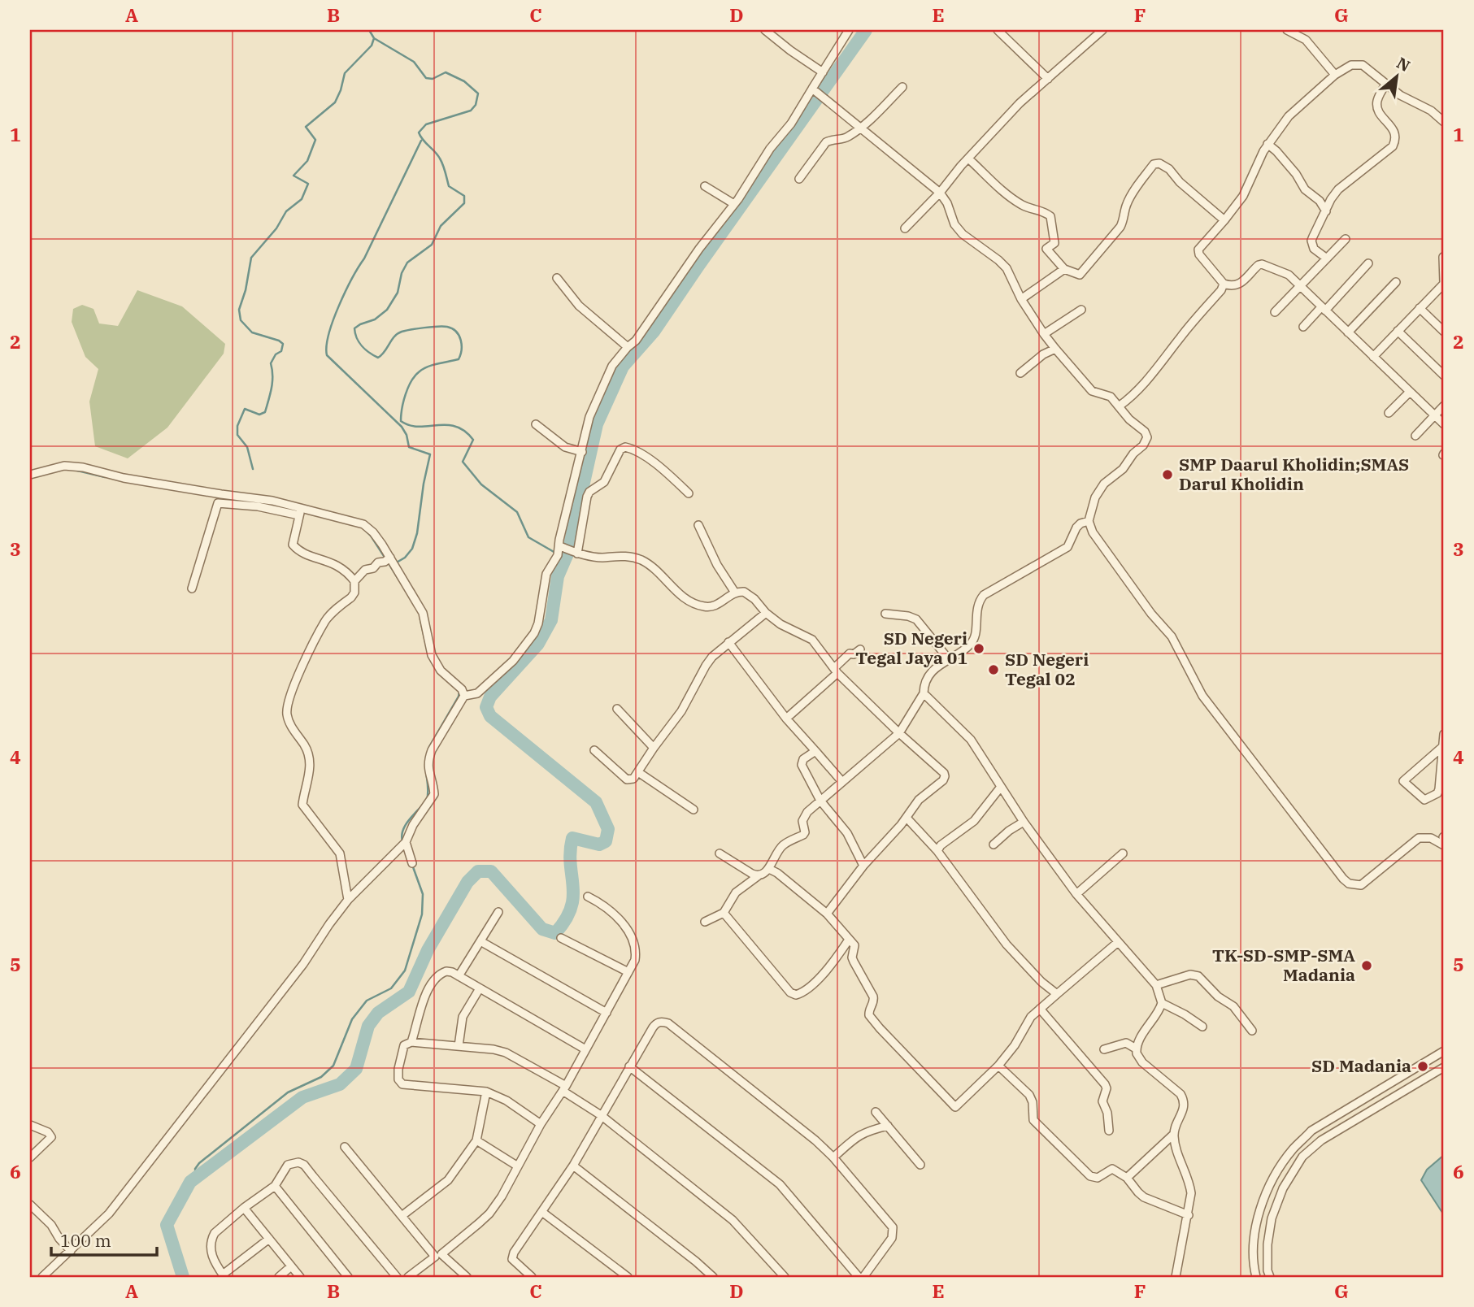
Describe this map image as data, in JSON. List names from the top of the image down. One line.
{"places":["SMP Daarul Kholidin;SMAS Darul Kholidin","SD Negeri Tegal Jaya 01","SD Negeri Tegal 02","TK-SD-SMP-SMA Madania","SD Madania"],"scale_bar":"100 m","north":"top right","grid":{"columns":["A","B","C","D","E","F","G"],"rows":["1","2","3","4","5","6"]}}
